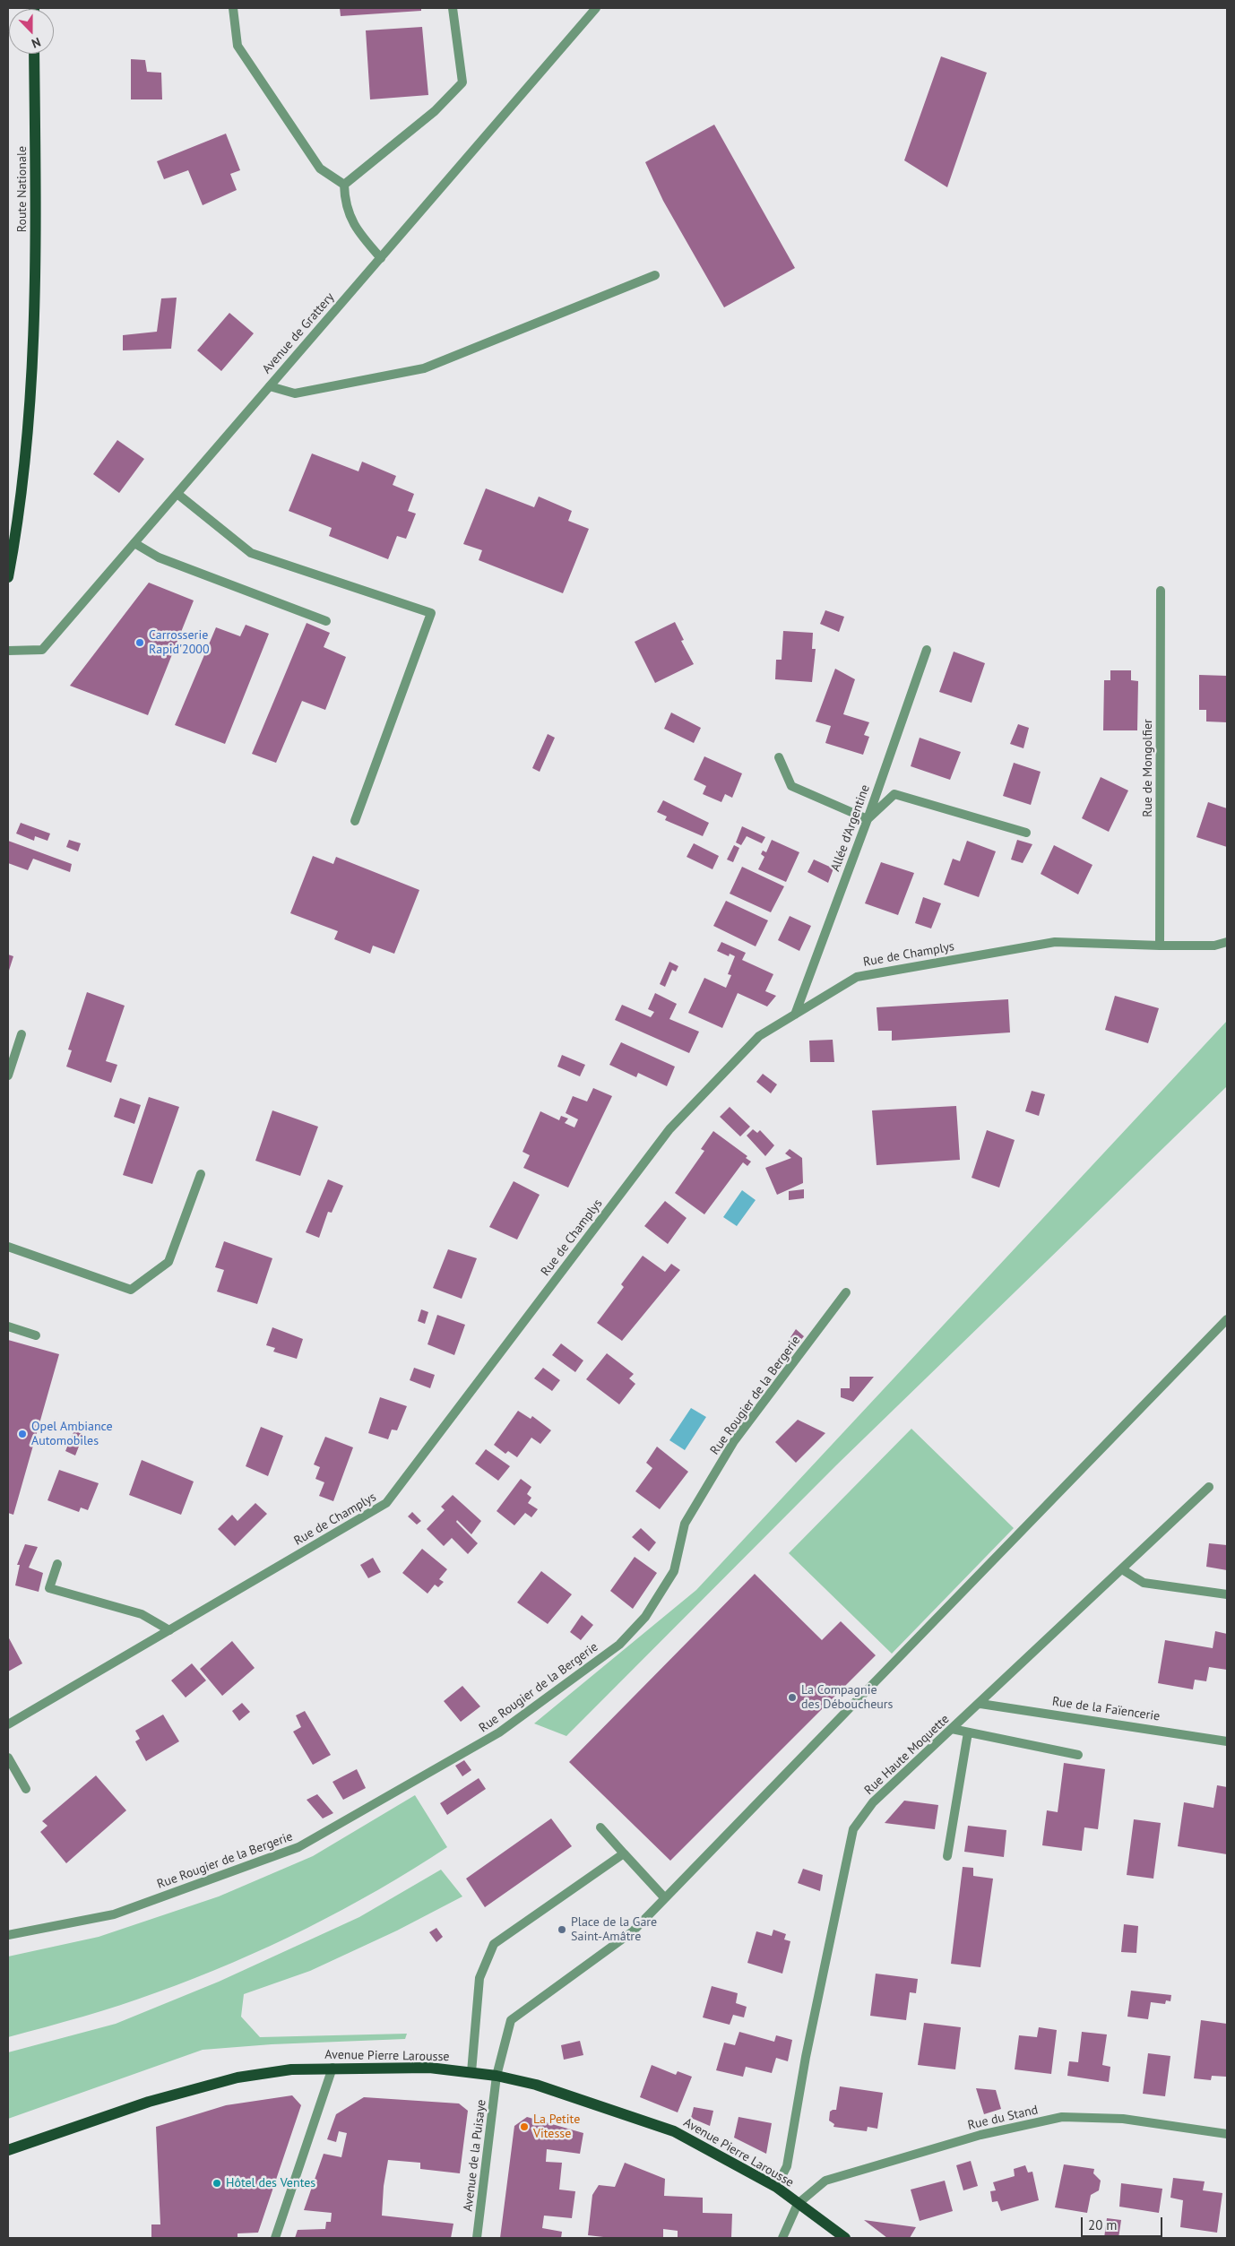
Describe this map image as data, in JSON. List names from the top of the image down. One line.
{"streets":{"main road":["Route Nationale","Avenue Pierre Larousse"],"street":["Avenue de Grattery","Rue de Mongolfier","Allée d'Argentine","Rue de Champlys","Rue Rougier de la Bergerie","Rue de la Faïencerie","Rue Haute Moquette","Rue du Stand","Avenue de la Puisaye"]},"crossings":[["Rue de Mongolfier","Rue de Champlys"],["Allée d'Argentine","Rue de Champlys"],["Rue de la Faïencerie","Rue Haute Moquette"],["Rue Haute Moquette","Avenue Pierre Larousse"],["Avenue Pierre Larousse","Rue du Stand"],["Avenue Pierre Larousse","Avenue de la Puisaye"]],"places":["Carrosserie Rapid'2000","Opel Ambiance Automobiles","La Compagnie des Déboucheurs","Place de la Gare Saint-Amâtre","La Petite Vitesse","Hôtel des Ventes"],"scale_bar":"20 m","north":"bottom"}
